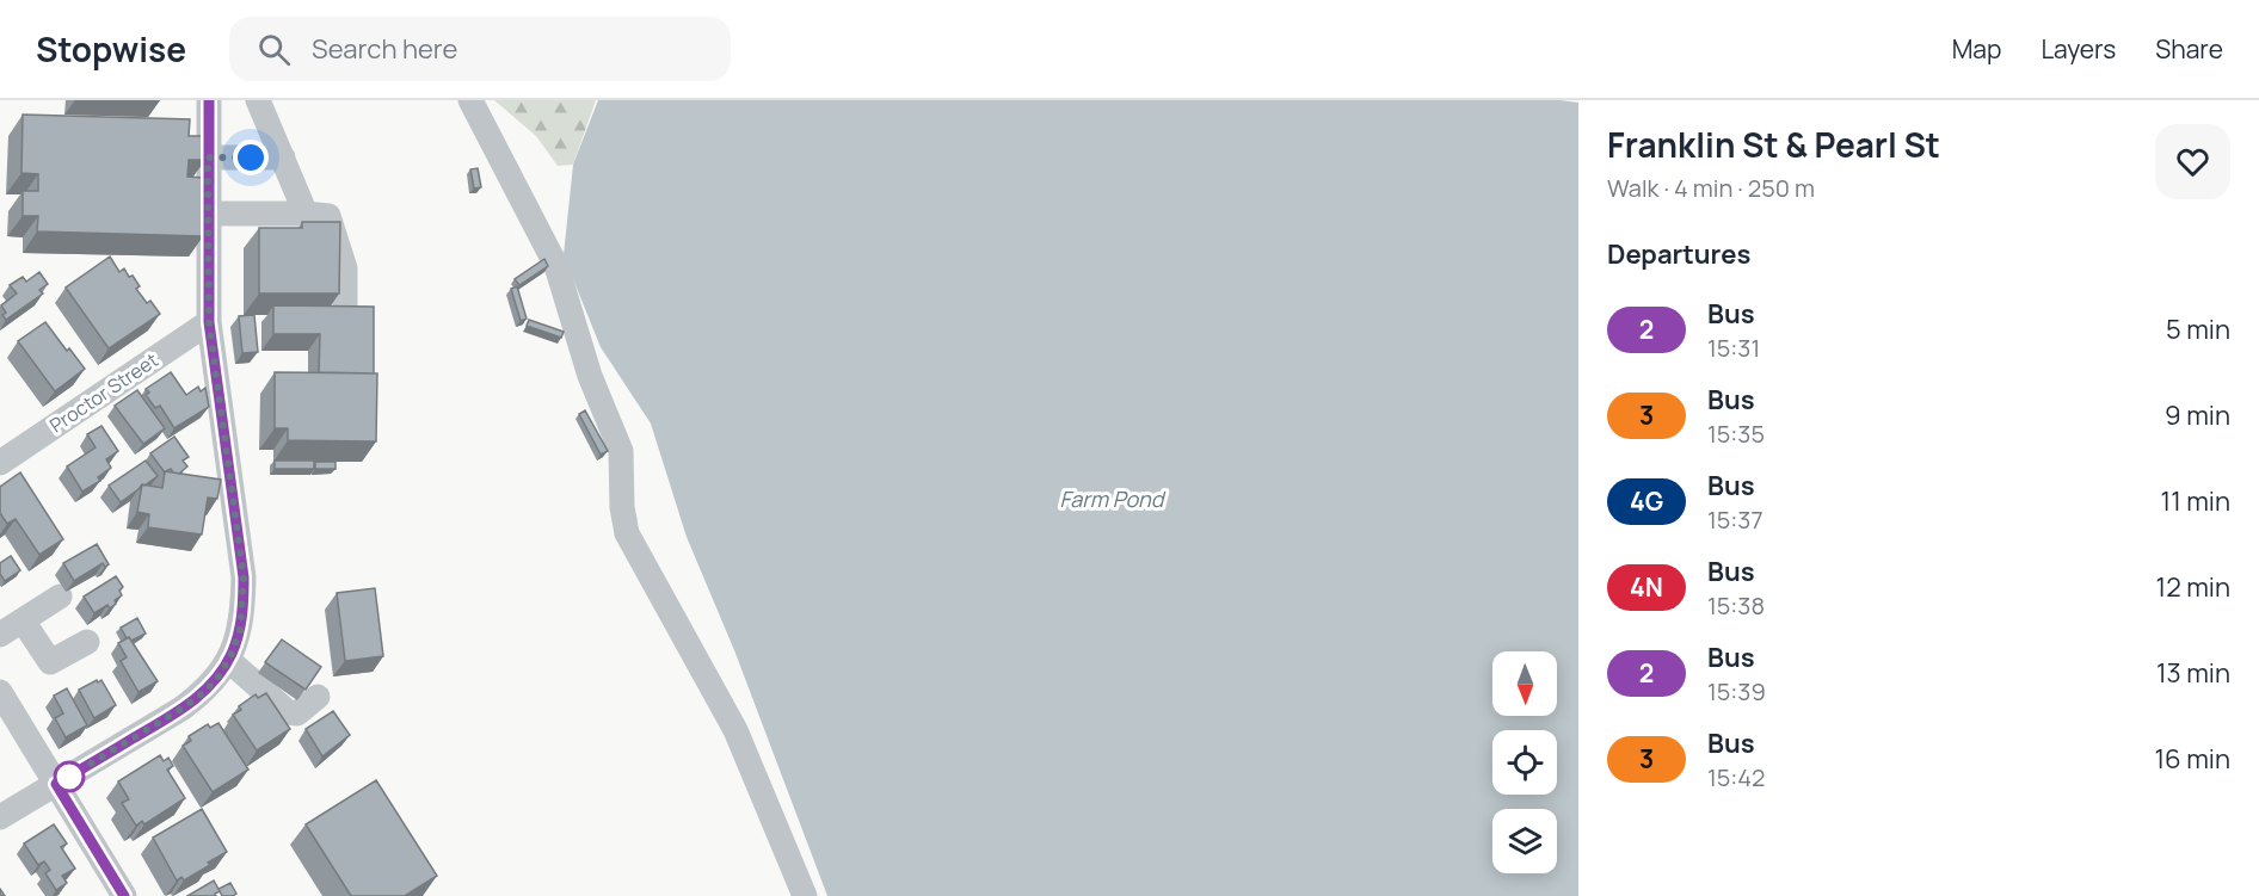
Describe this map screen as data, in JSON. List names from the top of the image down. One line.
{"streets":{"street":["Proctor Street"]},"water":["Farm Pond"],"lines":["bus line 2"],"north":"bottom","page":{"header":"Stopwise","search":"Search here","nav":["Map","Layers","Share"],"heading":[["Franklin St & Pearl St","Walk · 4 min · 250 m"],"Departures"],"list":[{"mark":"2","name":"Bus","note":"15:31","value":"5 min"},{"mark":"3","name":"Bus","note":"15:35","value":"9 min"},{"mark":"4G","name":"Bus","note":"15:37","value":"11 min"},{"mark":"4N","name":"Bus","note":"15:38","value":"12 min"},{"mark":"2","name":"Bus","note":"15:39","value":"13 min"},{"mark":"3","name":"Bus","note":"15:42","value":"16 min"}]}}
